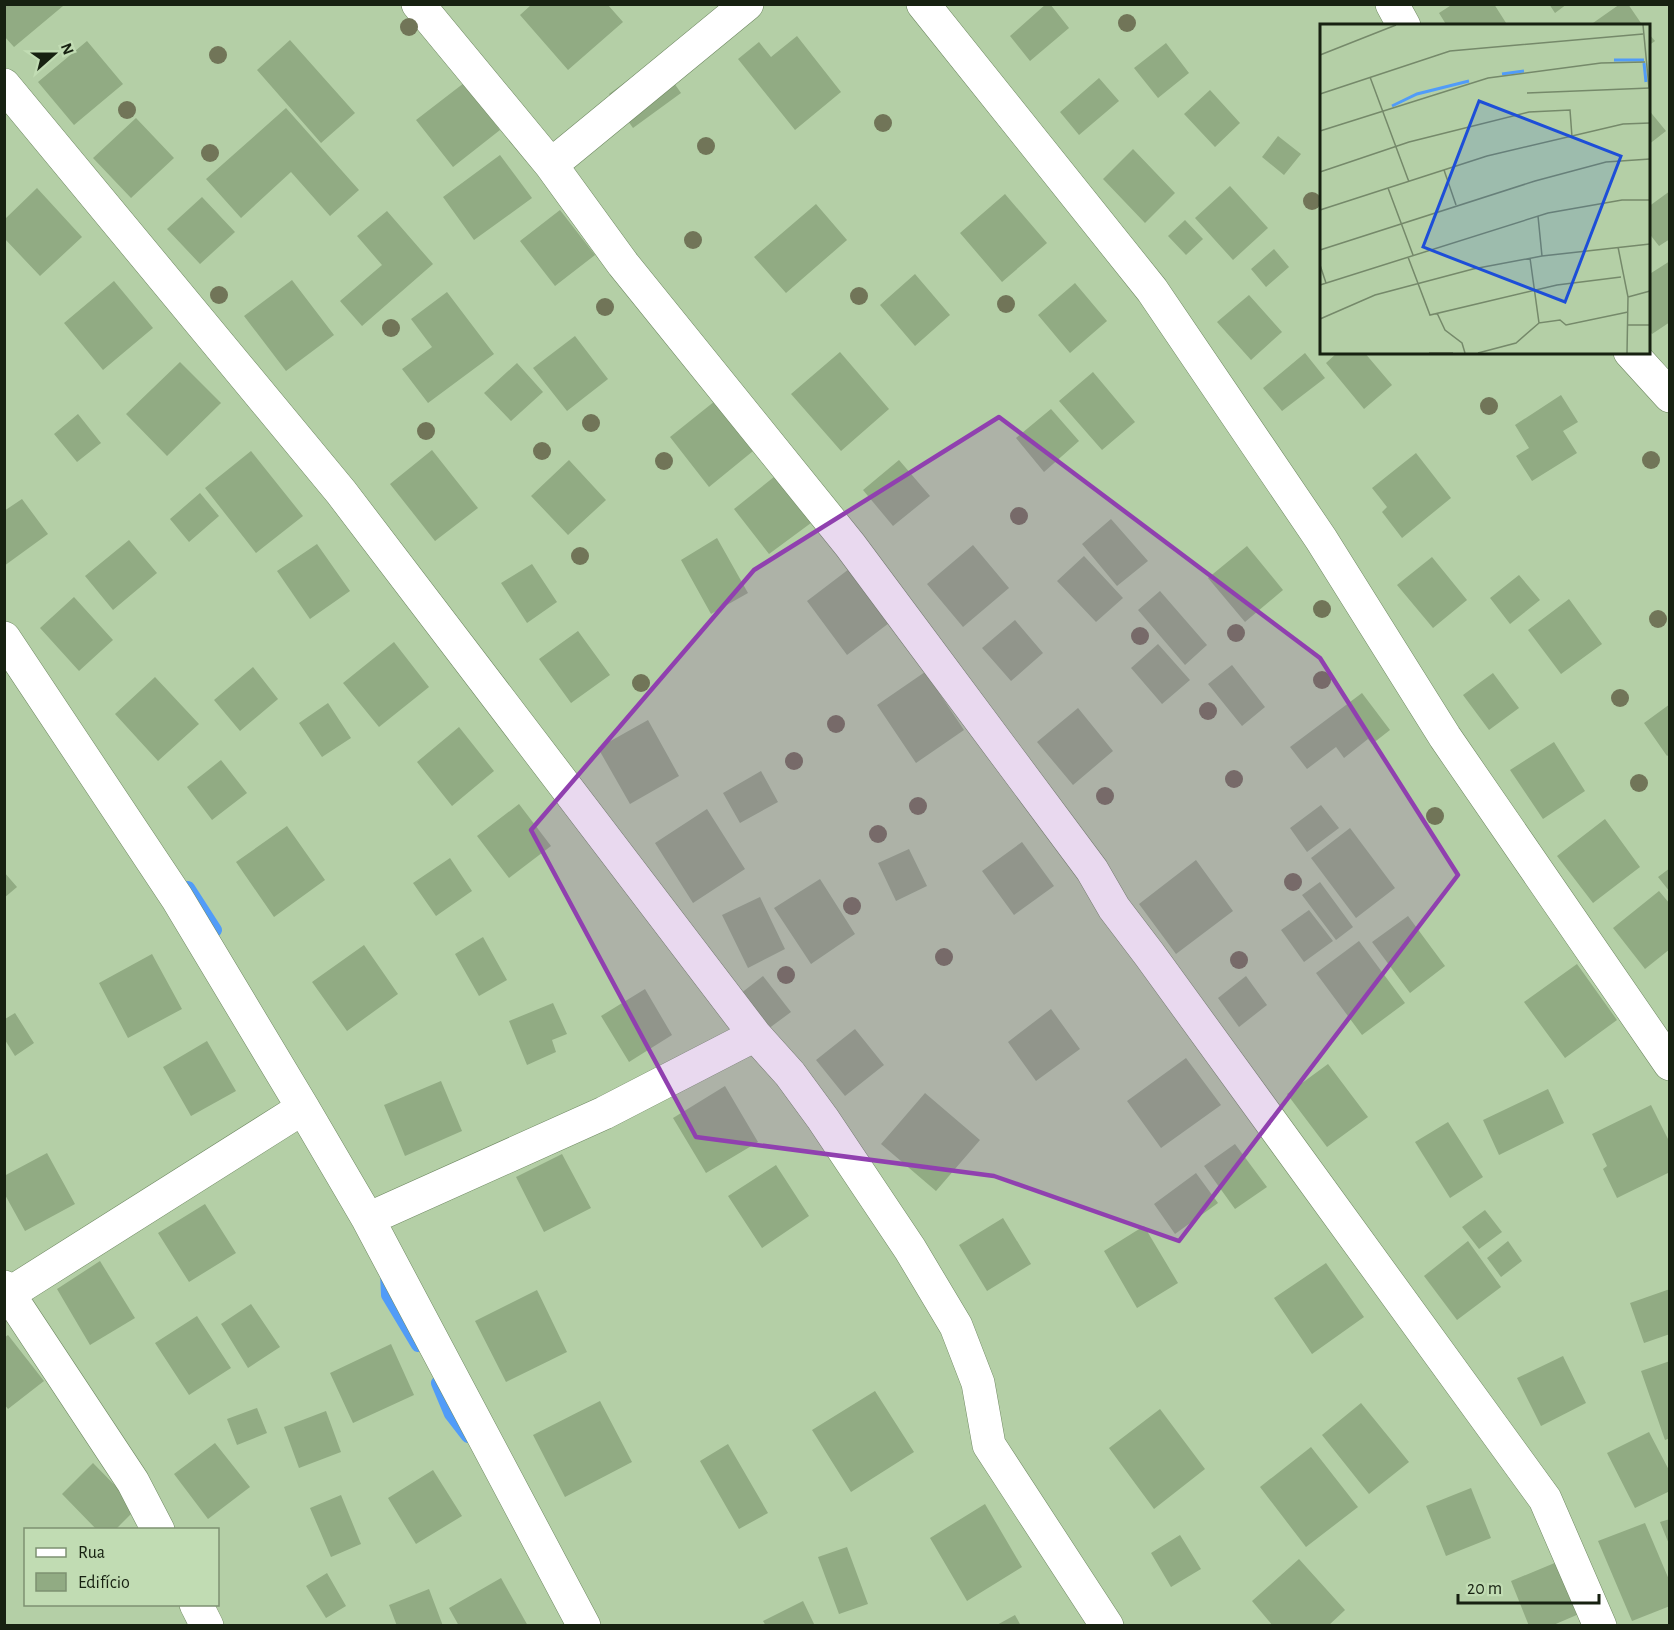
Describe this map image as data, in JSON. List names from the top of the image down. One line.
{"legend":["Rua","Edifício"],"scale_bar":"20 m","north":"right"}
